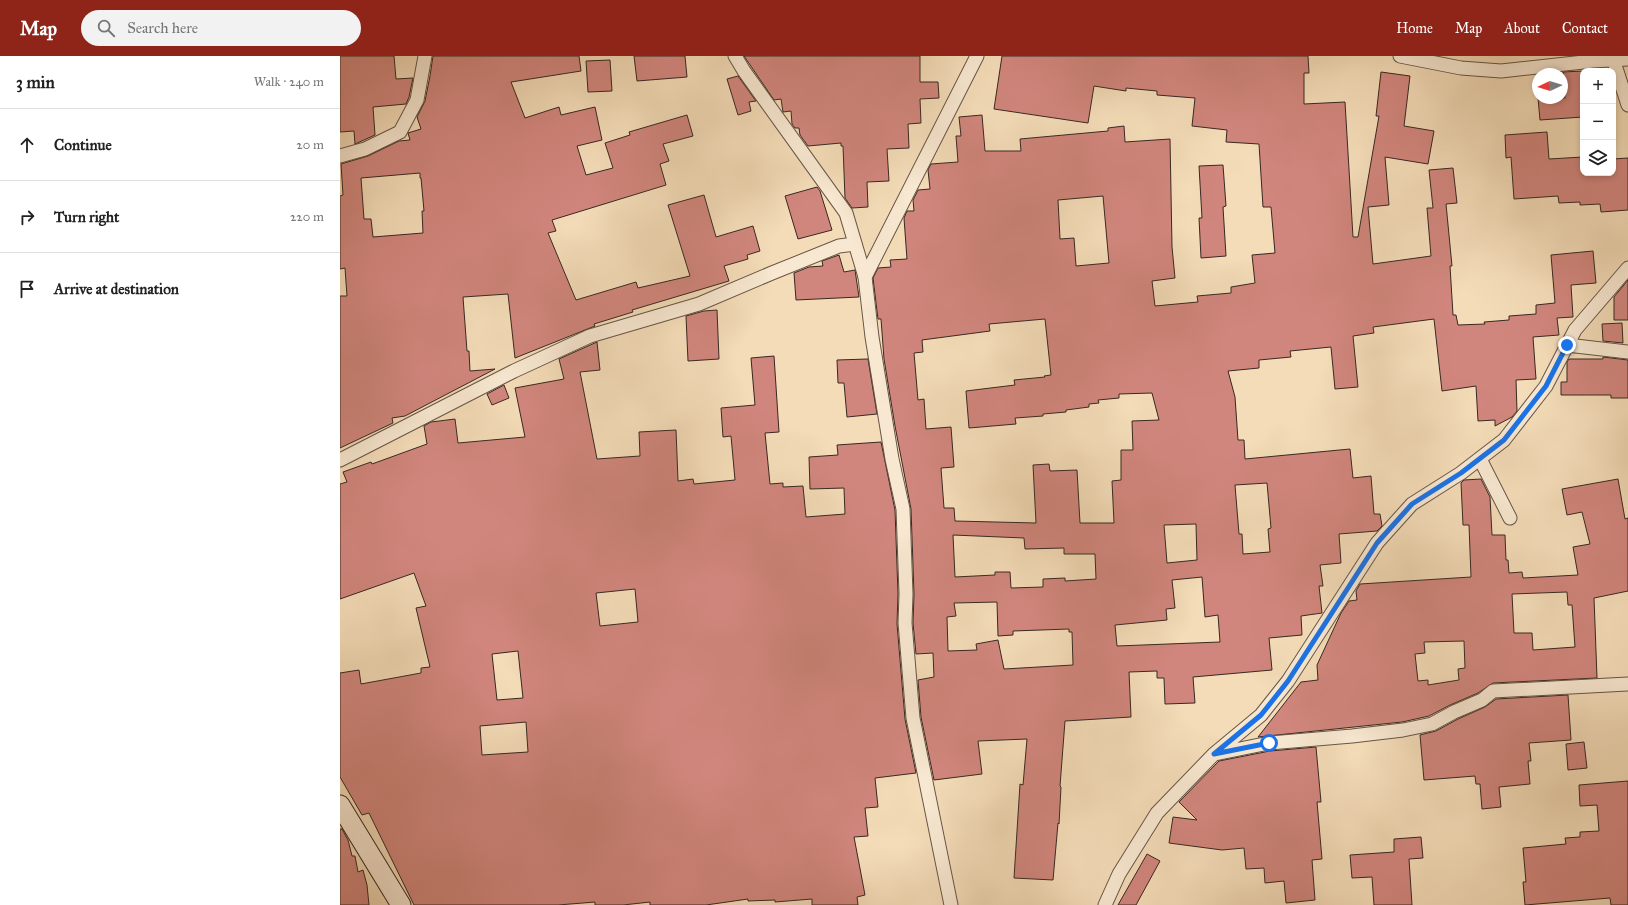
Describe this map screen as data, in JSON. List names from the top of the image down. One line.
{"north":"left","page":{"header":"Map","search":"Search here","nav":["Home","Map","About","Contact"],"heading":["3 min","Walk · 240 m"],"map_buttons":["+","−"],"list":[["Continue","20 m"],["Turn right","220 m"],"Arrive at destination"]}}
